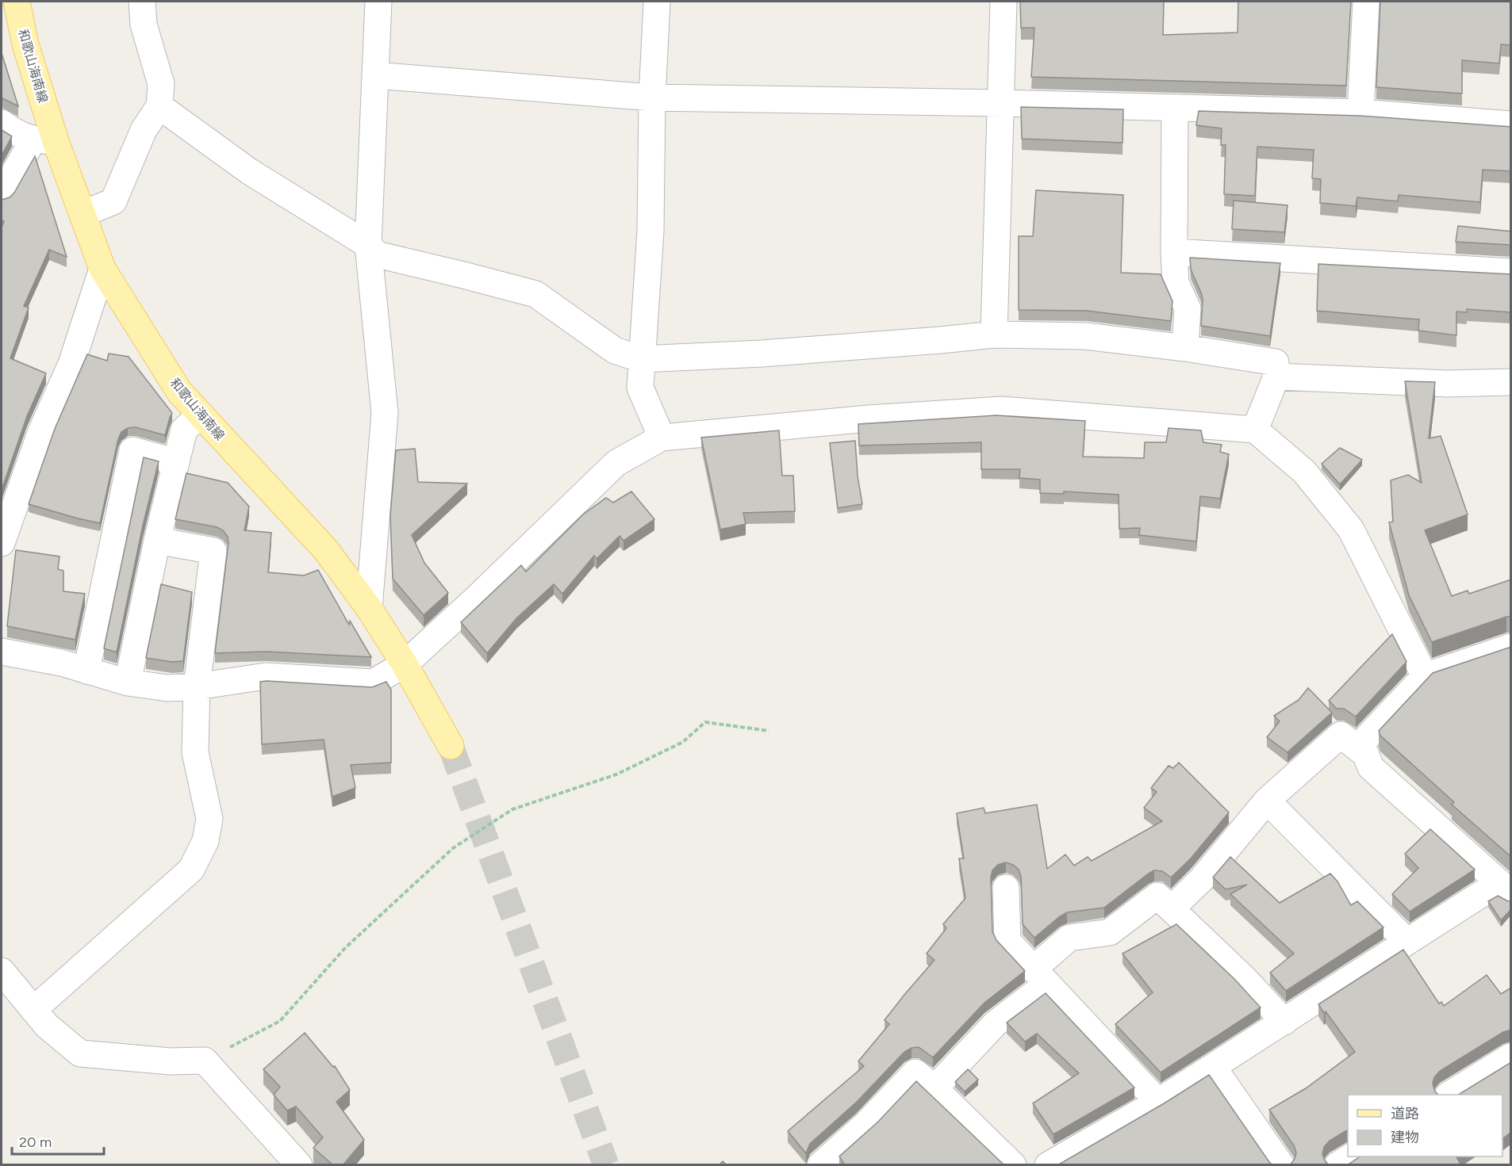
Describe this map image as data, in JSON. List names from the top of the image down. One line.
{"streets":{"main road":["和歌山海南線"]},"legend":["道路","建物"],"scale_bar":"20 m"}
